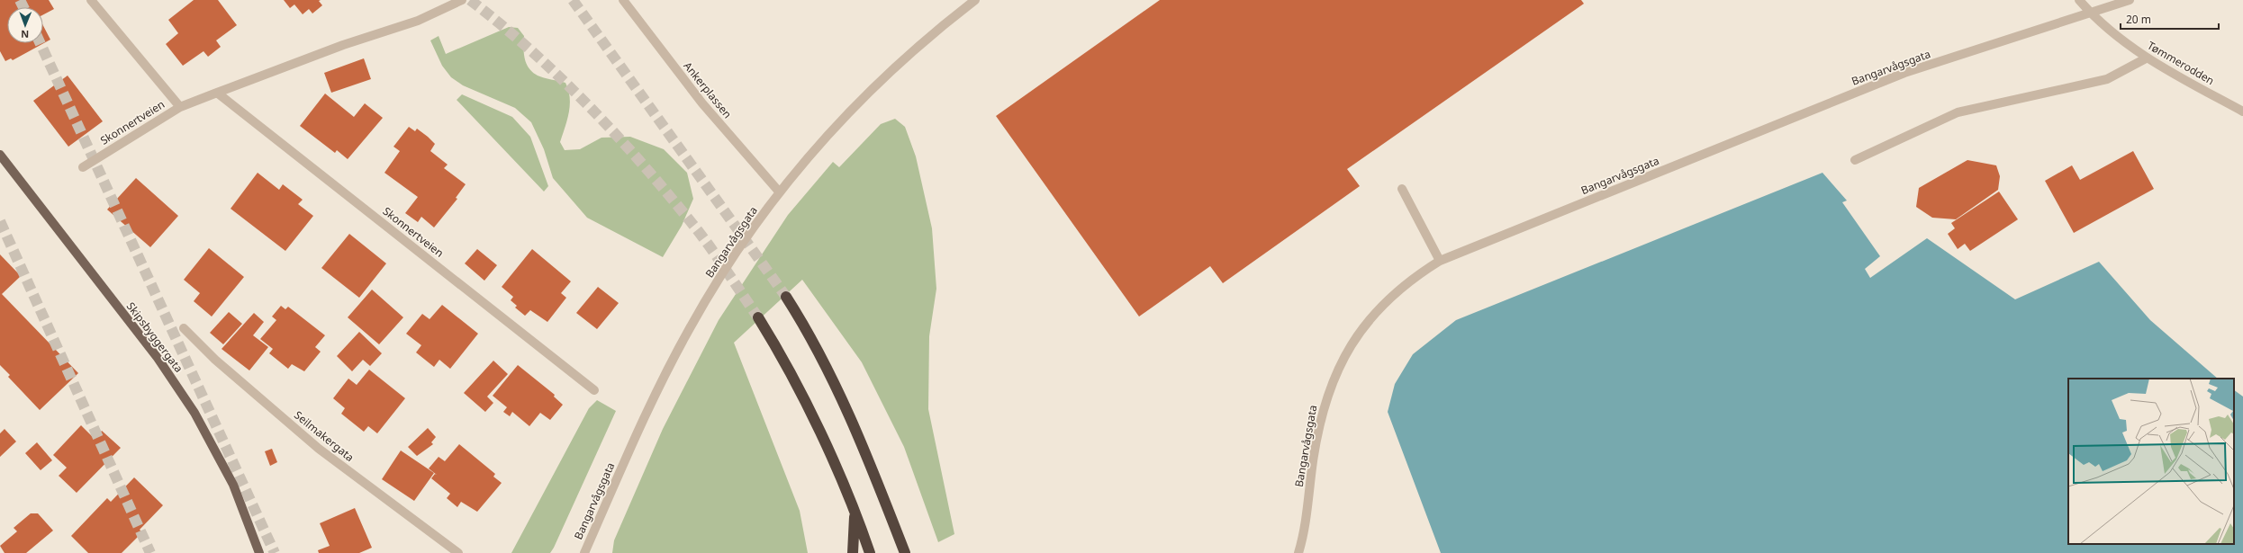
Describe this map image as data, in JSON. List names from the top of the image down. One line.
{"streets":{"main road":["Skipsbyggergata"],"street":["Tømmerodden","Bangarvågsgata","Ankerplassen","Skonnertveien","Seilmakergata"]},"crossings":[["Tømmerodden","Bangarvågsgata"],["Bangarvågsgata","Ankerplassen"]],"scale_bar":"20 m","north":"bottom"}
